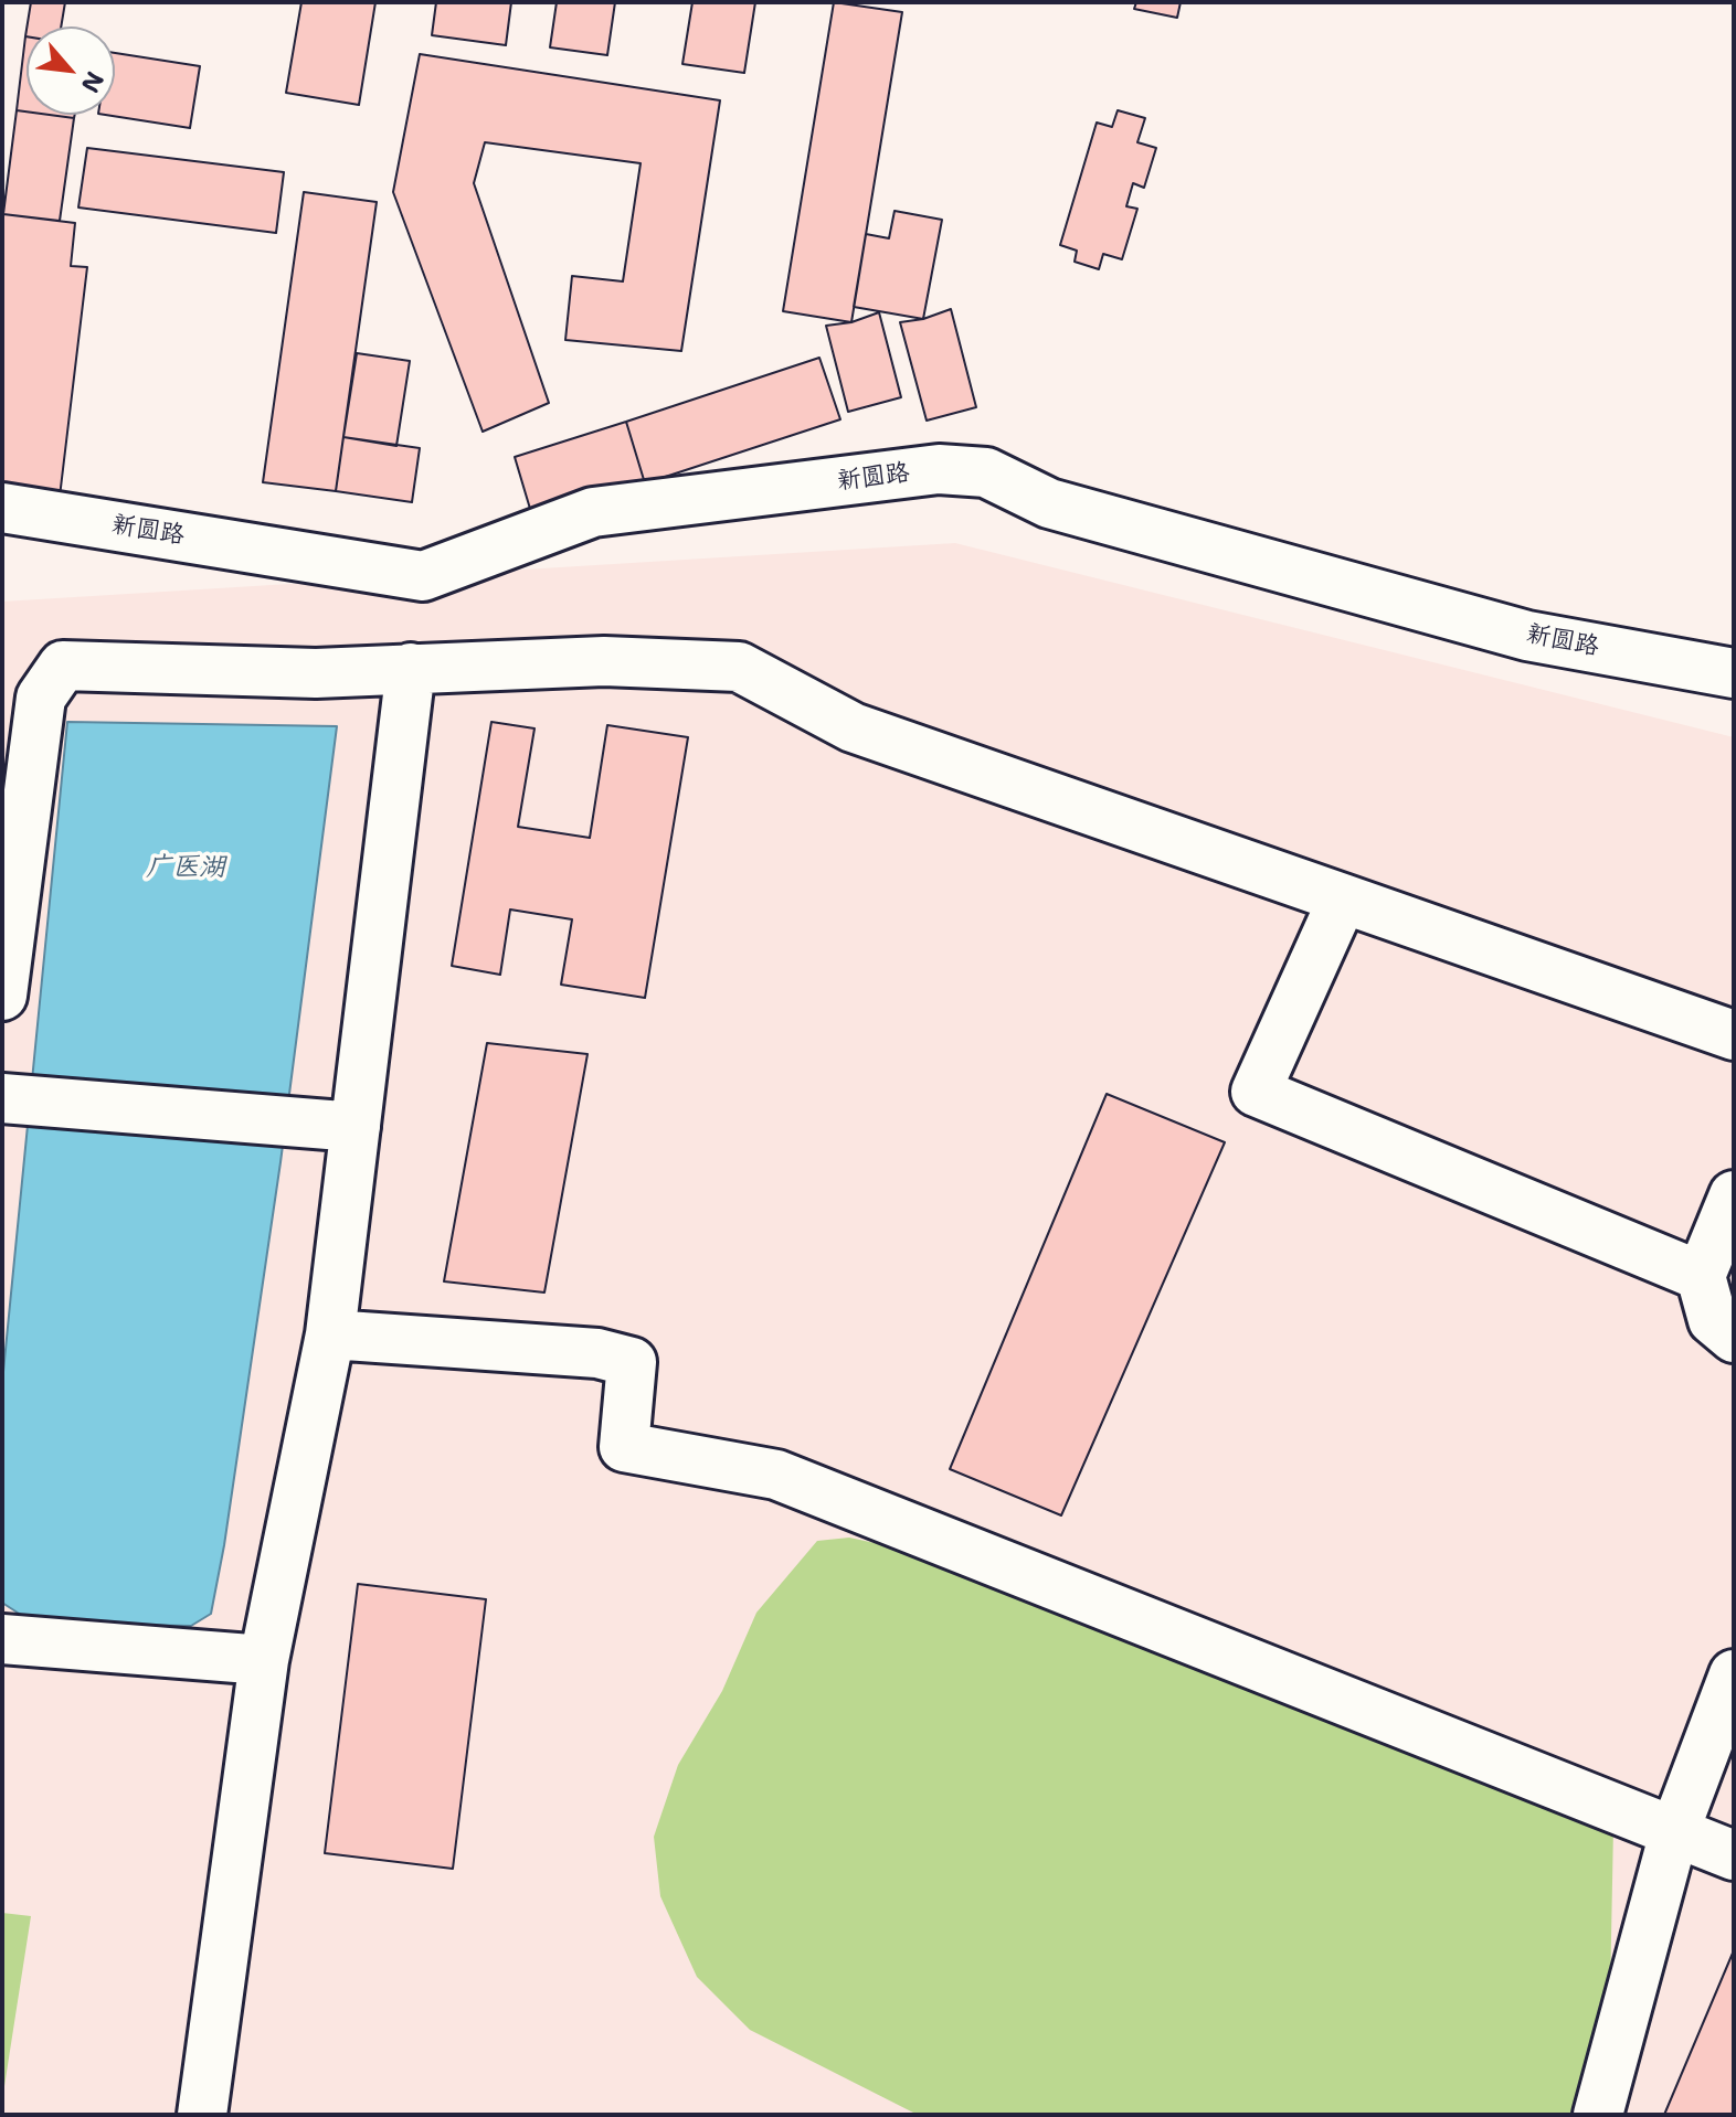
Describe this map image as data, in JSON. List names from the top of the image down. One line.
{"streets":{"street":["新圆路"]},"water":["广医湖"],"north":"bottom right"}
